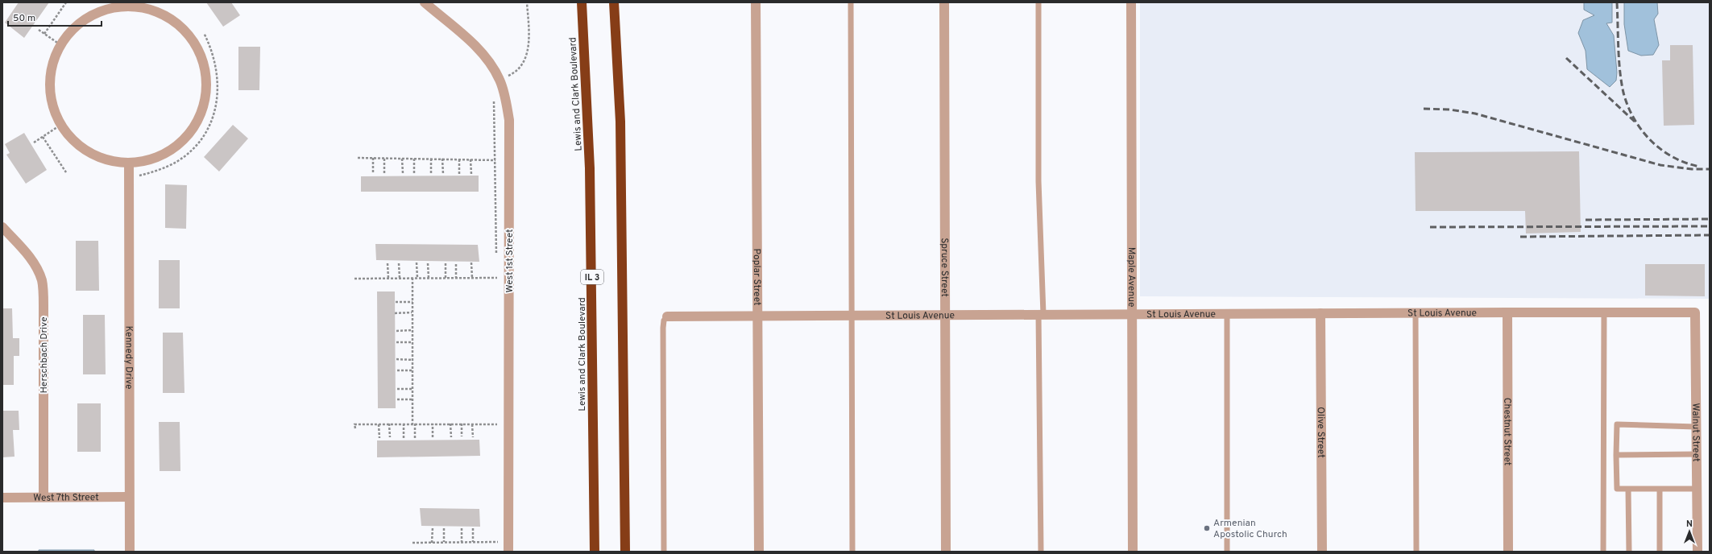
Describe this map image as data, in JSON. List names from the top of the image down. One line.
{"streets":{"highway":["Lewis and Clark Boulevard","IL 3"],"street":["West 1st Street","Spruce Street","Poplar Street","Maple Avenue","St Louis Avenue","Herschbach Drive","Kennedy Drive","Chestnut Street","Olive Street","Walnut Street","West 7th Street"]},"crossings":[["Spruce Street","St Louis Avenue"],["Poplar Street","St Louis Avenue"],["Maple Avenue","St Louis Avenue"],["St Louis Avenue","Chestnut Street"],["St Louis Avenue","Olive Street"],["St Louis Avenue","Walnut Street"],["Herschbach Drive","West 7th Street"],["Kennedy Drive","West 7th Street"]],"places":["Armenian Apostolic Church"],"scale_bar":"50 m","north":"top"}
